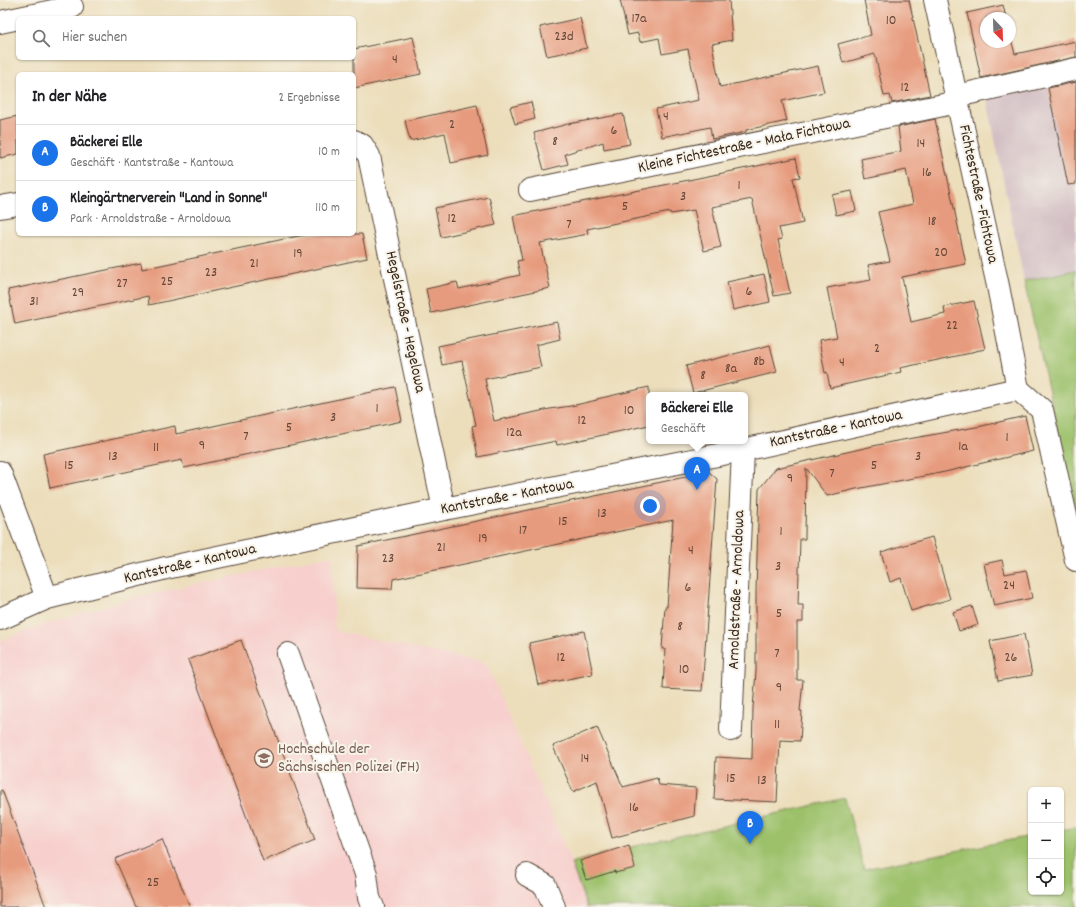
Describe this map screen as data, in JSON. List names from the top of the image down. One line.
{"streets":{"street":["Kleine Fichtestraße - Mała Fichtowa","Fichtestraße -Fichtowa","Hegelstraße - Hegelowa","Kantstraße - Kantowa","Arnoldstraße - Arnoldowa"]},"crossings":[["Kleine Fichtestraße - Mała Fichtowa","Fichtestraße -Fichtowa"],["Fichtestraße -Fichtowa","Kantstraße - Kantowa"],["Hegelstraße - Hegelowa","Kantstraße - Kantowa"],["Kantstraße - Kantowa","Arnoldstraße - Arnoldowa"]],"places":{"school or university":["Hochschule der Sächsischen Polizei (FH)"]},"house_numbers":["17a","10","23d","4","12","4","2","6","8","14","16","1","3","5","12","18","7","20","19","21","23","25","27","6","29","31","22","2","8b","4","8a","8","1","10","3","12","5","12a","7","1","9","1a","11","13","3","15","5","7","9","13","15","17","1","19","21","4","23","3","24","6","5","8","7","12","26","10","9","11","14","15","13","16","25"],"north":"bottom right","page":{"search":"Hier suchen","heading":["In der Nähe","2 Ergebnisse"],"list":[{"mark":"A","name":"Bäckerei Elle","note":"Geschäft · Kantstraße - Kantowa","value":"10 m"},{"mark":"B","name":"Kleingärtnerverein \"Land in Sonne\"","note":"Park · Arnoldstraße - Arnoldowa","value":"110 m"}],"popup":["Bäckerei Elle","Geschäft"],"pins":["A","B"],"map_buttons":["+","−"]}}
